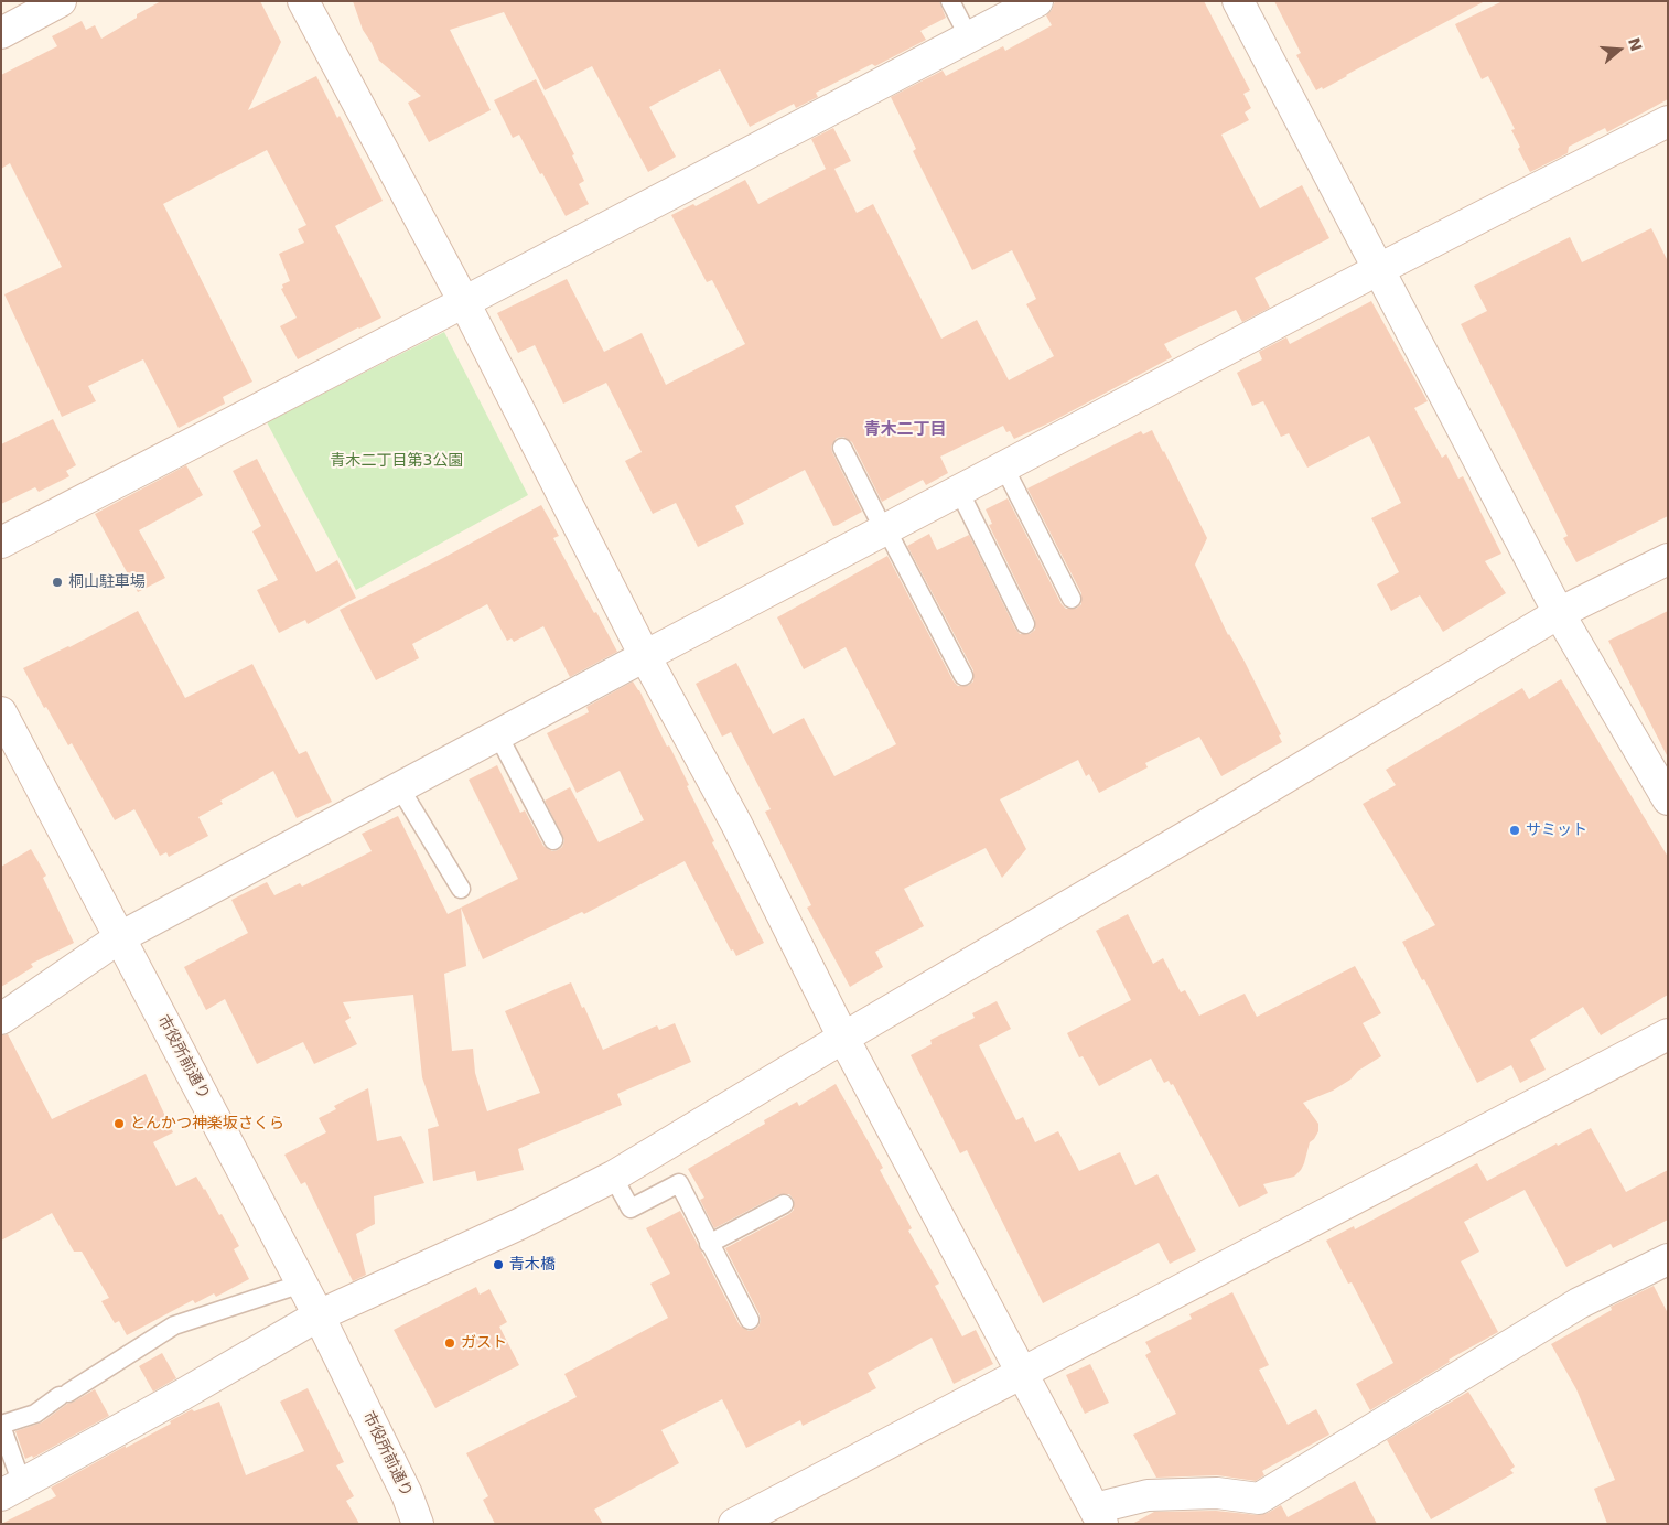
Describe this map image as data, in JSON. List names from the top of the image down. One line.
{"streets":{"street":["市役所前通り"]},"districts":["青木二丁目"],"parks":["青木二丁目第3公園"],"places":["桐山駐車場","サミット","とんかつ神楽坂さくら","青木橋","ガスト"],"north":"right"}
